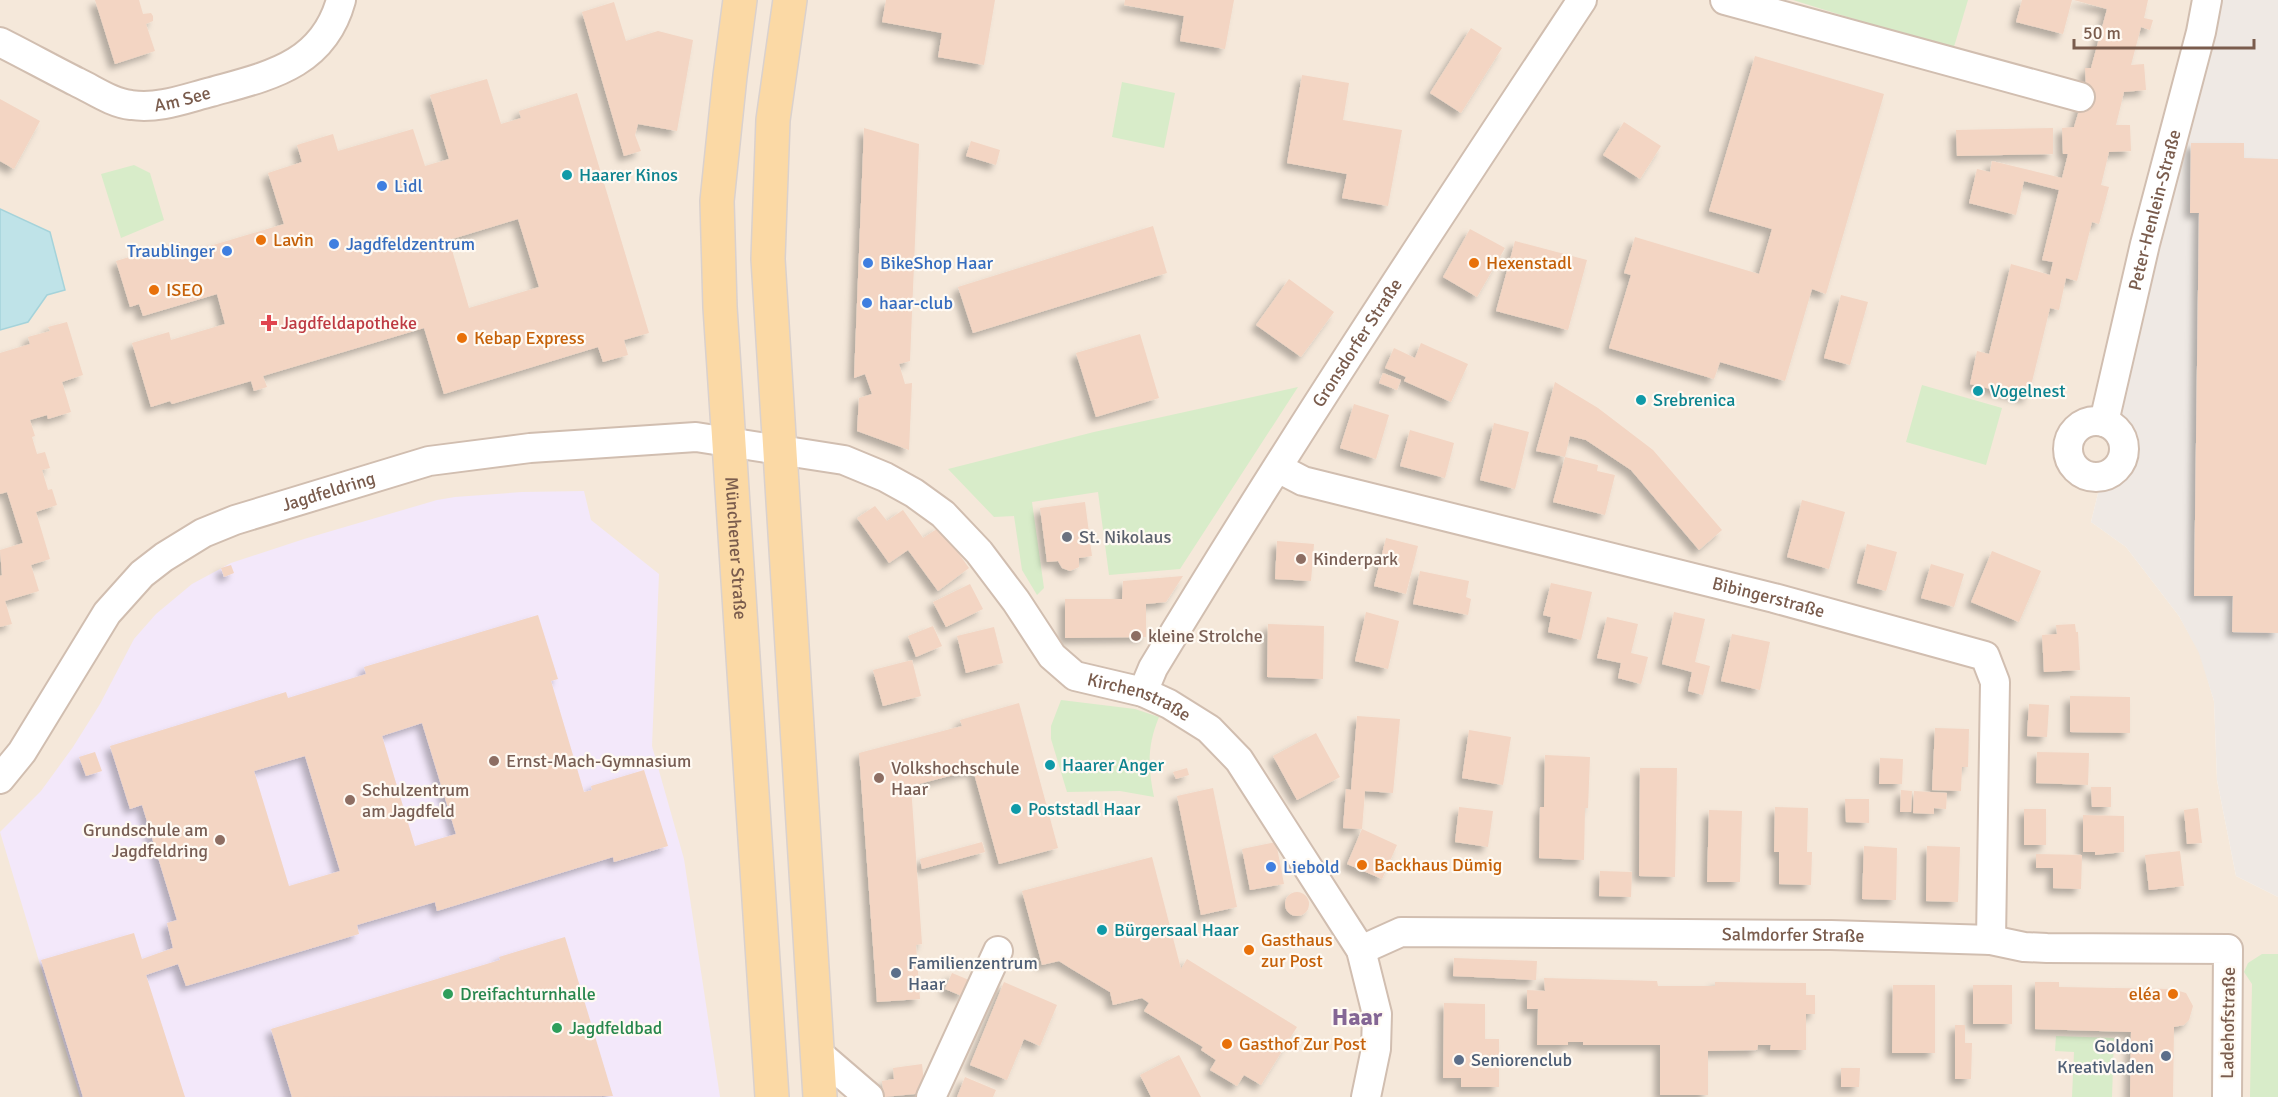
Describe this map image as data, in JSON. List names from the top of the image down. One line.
{"streets":{"main road":["Münchener Straße"],"street":["Am See","Peter-Henlein-Straße","Gronsdorfer Straße","Jagdfeldring","Bibingerstraße","Kirchenstraße","Salmdorfer Straße","Ladehofstraße"]},"crossings":[["Gronsdorfer Straße","Bibingerstraße"],["Gronsdorfer Straße","Kirchenstraße"],["Jagdfeldring","Münchener Straße"],["Jagdfeldring","Kirchenstraße"],["Bibingerstraße","Salmdorfer Straße"],["Kirchenstraße","Salmdorfer Straße"],["Salmdorfer Straße","Ladehofstraße"]],"districts":["Haar"],"places":{"other":["Haarer Kinos","Lidl","Lavin","Jagdfeldzentrum","Traublinger","BikeShop Haar","Hexenstadl","ISEO","haar-club","Kebap Express","Vogelnest","Srebrenica","St. Nikolaus","Kinderpark","kleine Strolche","Ernst-Mach-Gymnasium","Haarer Anger","Volkshochschule Haar","Schulzentrum am Jagdfeld","Poststadl Haar","Grundschule am Jagdfeldring","Backhaus Dümig","Liebold","Bürgersaal Haar","Gasthaus zur Post","Familienzentrum Haar","Dreifachturnhalle","eléa","Jagdfeldbad","Gasthof Zur Post","Goldoni Kreativladen","Seniorenclub"],"health":["Jagdfeldapotheke"]},"scale_bar":"50 m"}
